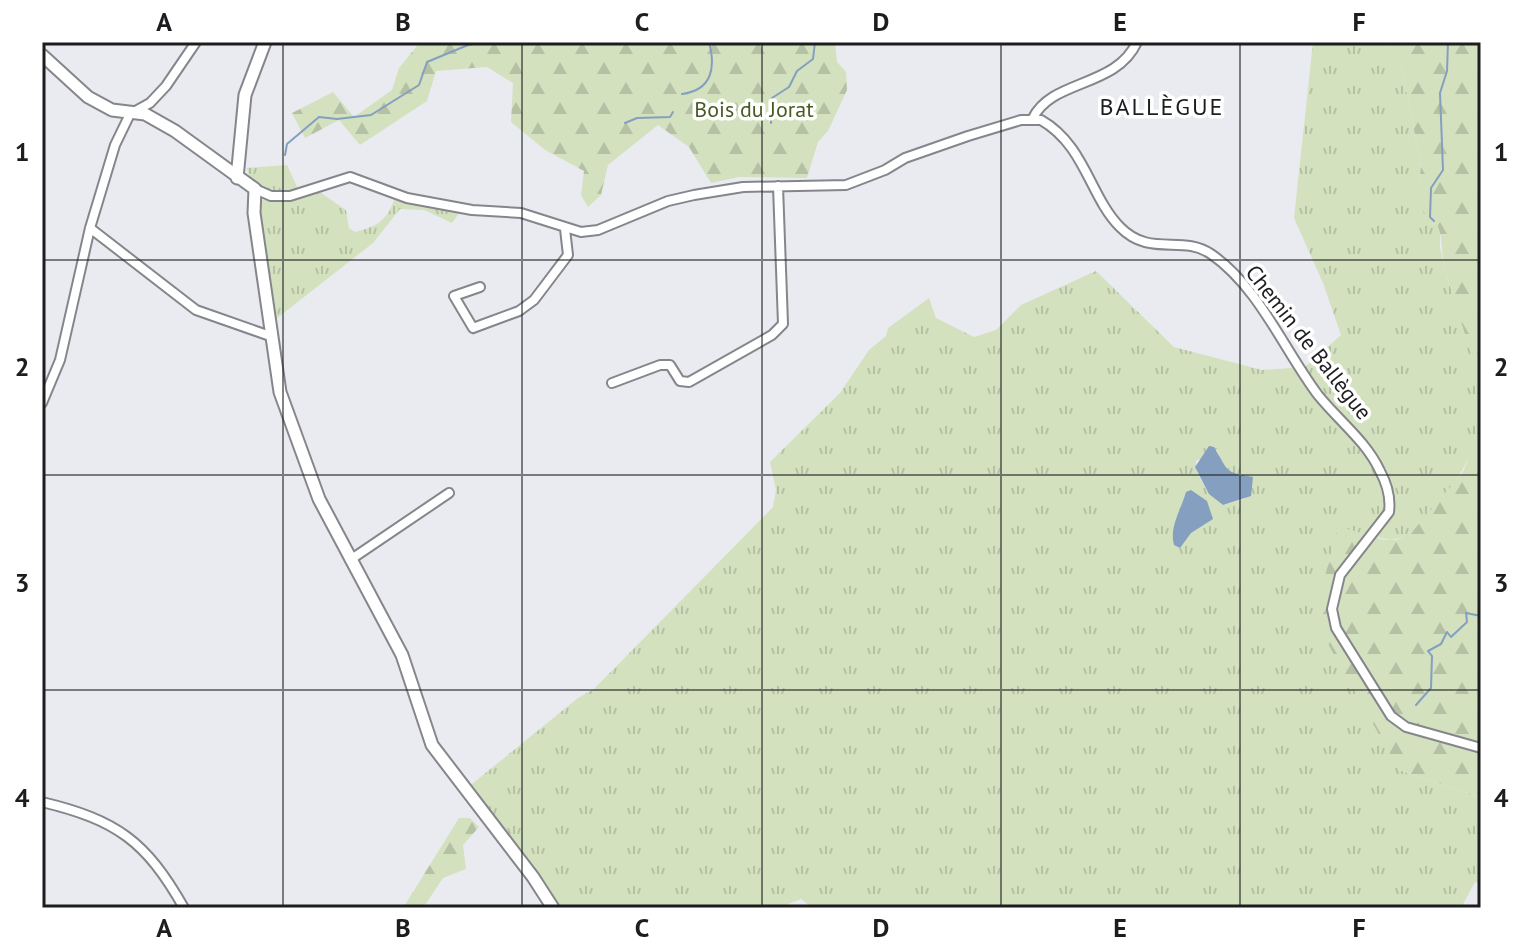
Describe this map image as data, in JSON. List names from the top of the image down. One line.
{"streets":{"street":["Chemin de Ballègue"]},"districts":["BALLÈGUE"],"parks":["Bois du Jorat"],"grid":{"columns":["A","B","C","D","E","F"],"rows":["1","2","3","4"]}}
